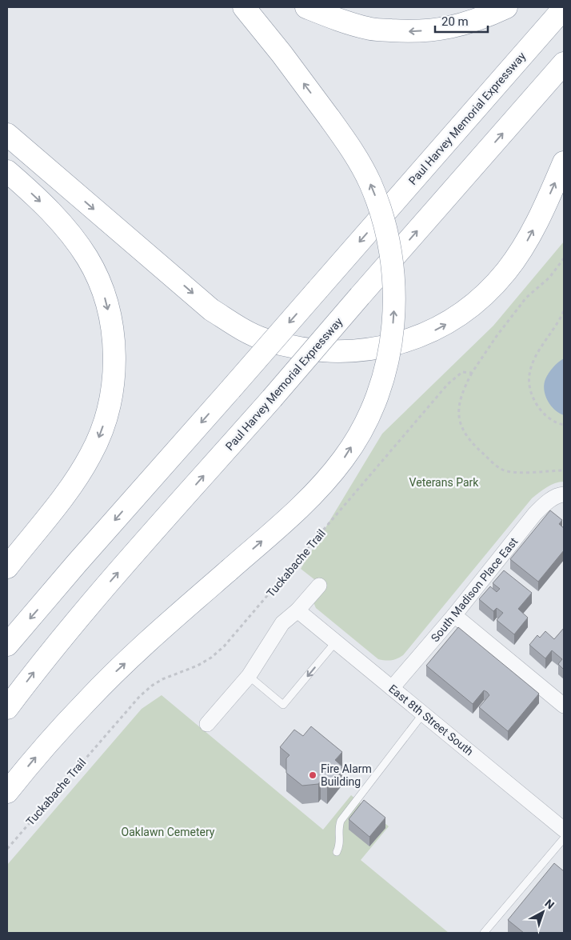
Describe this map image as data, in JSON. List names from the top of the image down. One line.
{"streets":{"highway":["Paul Harvey Memorial Expressway"],"street":["South Madison Place East","East 8th Street South"],"path":["Tuckabache Trail"]},"crossings":[["South Madison Place East","East 8th Street South"]],"parks":["Veterans Park","Oaklawn Cemetery"],"places":["Fire Alarm Building"],"scale_bar":"20 m","north":"top right"}
